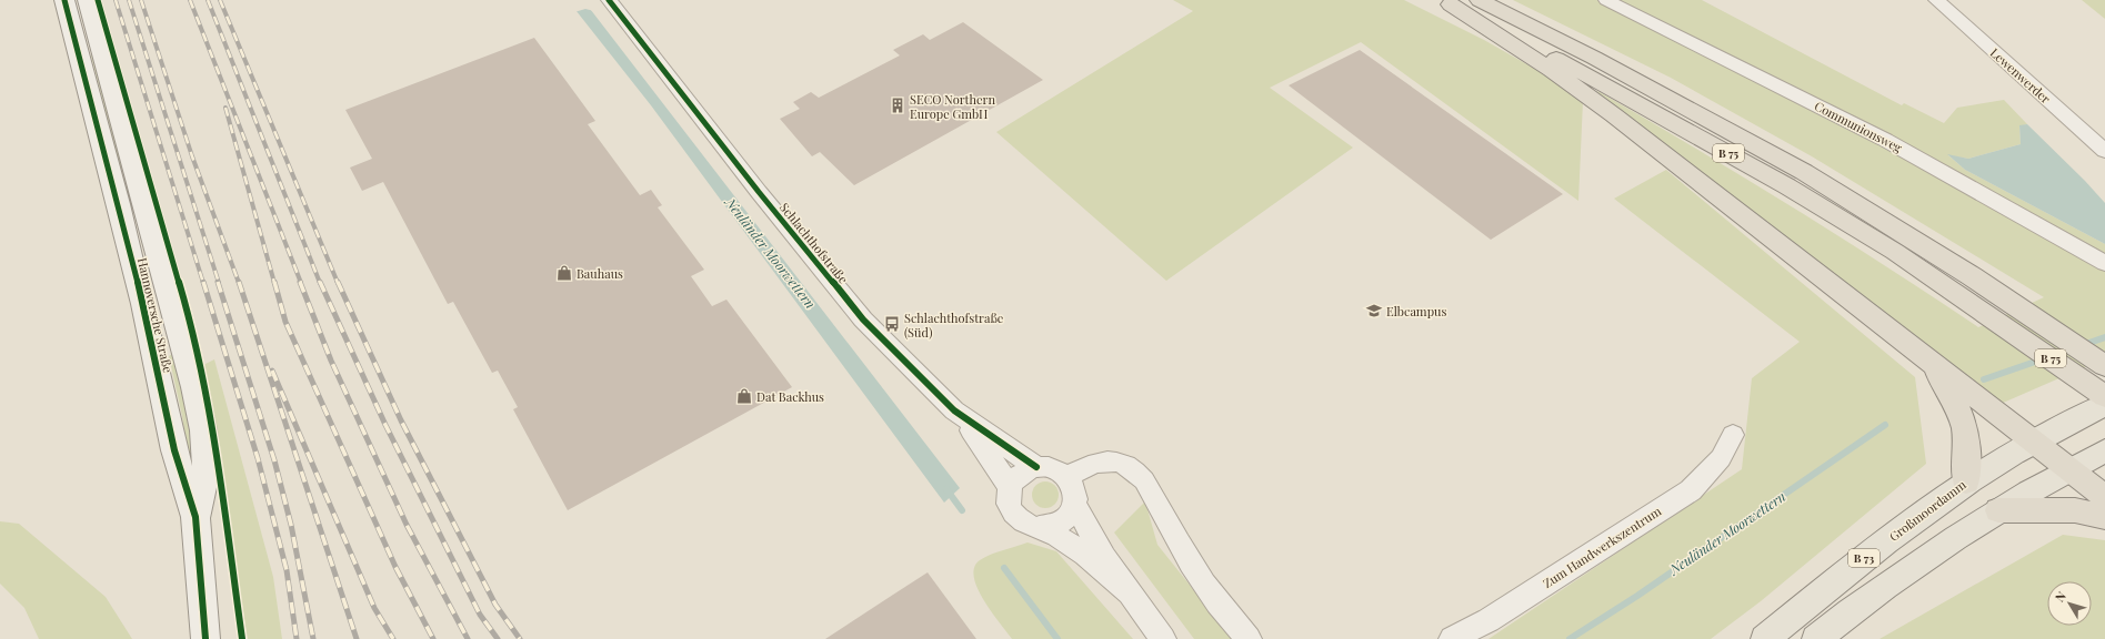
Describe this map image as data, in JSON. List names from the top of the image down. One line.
{"streets":{"highway":["B 75"],"main road":["Hannoversche Straße","Großmoordamm","B 73"],"street":["Lewenwerder","Communionsweg","Schlachthofstraße","Zum Handwerkszentrum"]},"crossings":[["B 75","Großmoordamm"]],"water":["Neuländer Moorwettern"],"places":{"building":["SECO Northern Europe GmbH"],"shop":["Bauhaus","Dat Backhus"],"school or university":["Elbcampus"],"bus stop":["Schlachthofstraße (Süd)"]},"north":"top left"}
